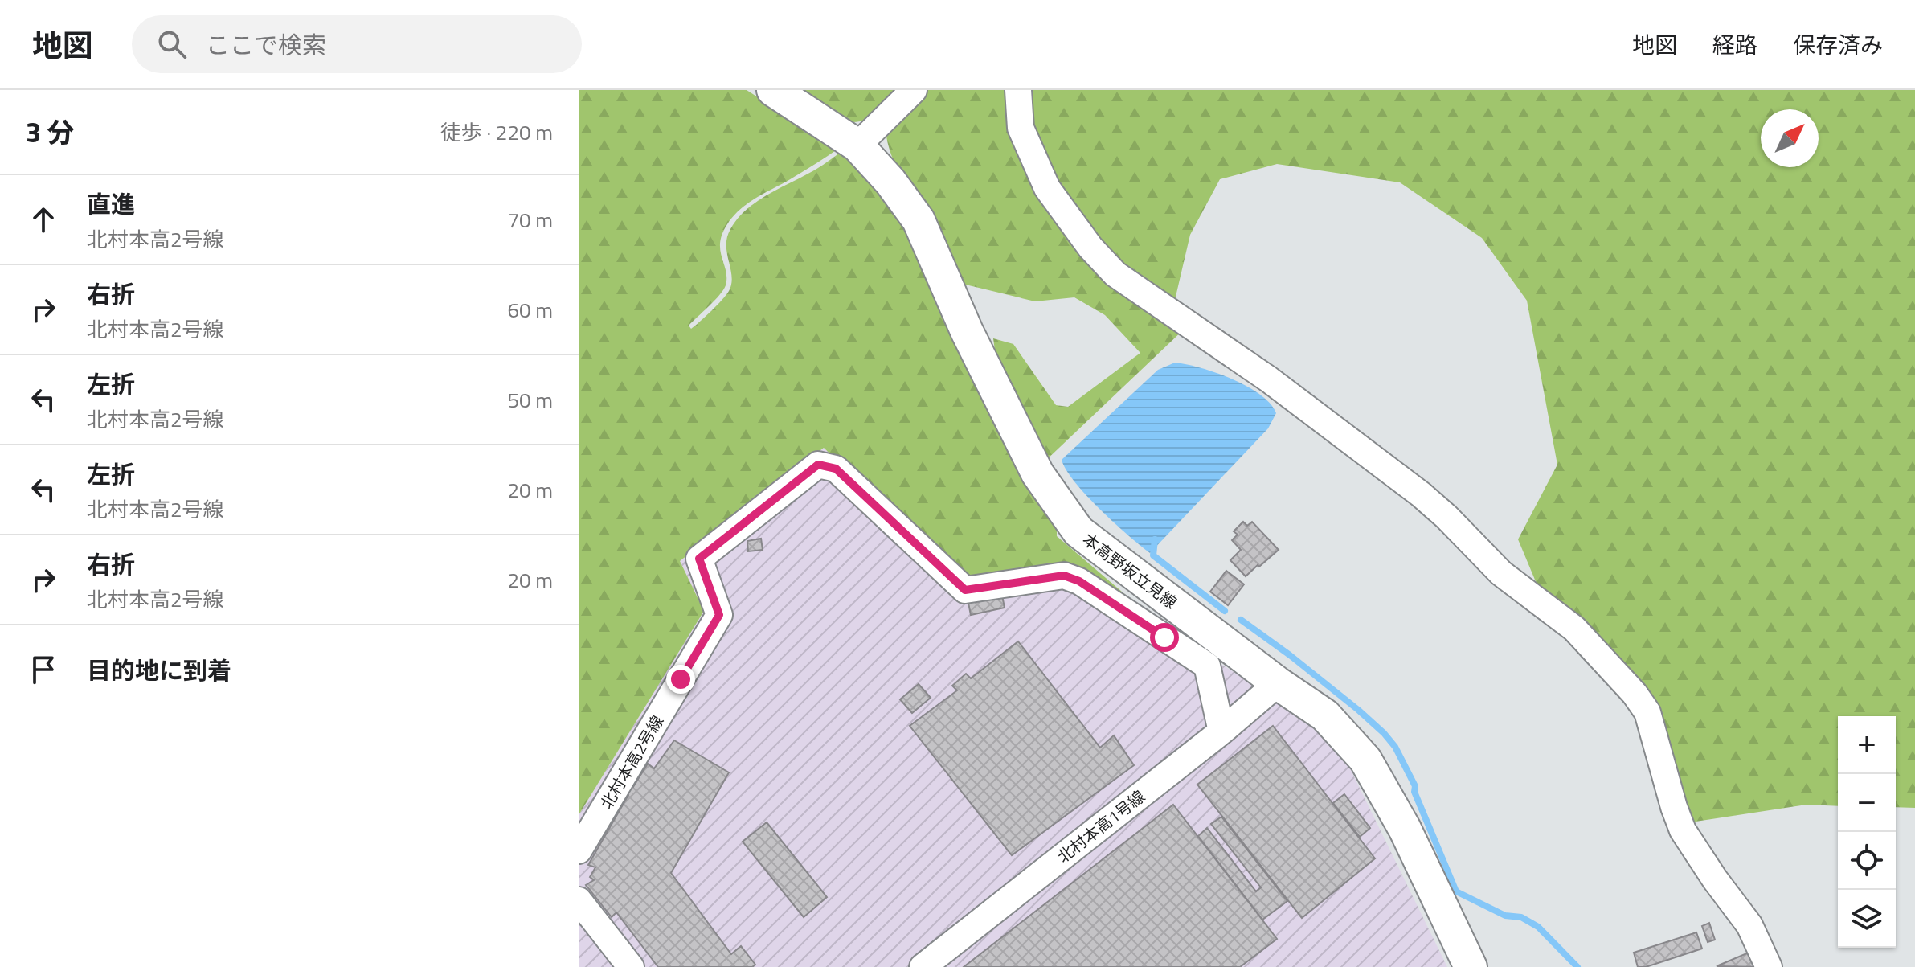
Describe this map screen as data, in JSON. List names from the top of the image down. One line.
{"streets":{"street":["本高野坂立見線","北村本高2号線","北村本高1号線"]},"crossings":[["本高野坂立見線","北村本高1号線"],["北村本高2号線","北村本高1号線"]],"north":"top right","page":{"header":"地図","search":"ここで検索","nav":["地図","経路","保存済み"],"heading":["3 分","徒歩 · 220 m"],"list":[["直進","北村本高2号線","70 m"],["右折","北村本高2号線","60 m"],["左折","北村本高2号線","50 m"],["左折","北村本高2号線","20 m"],["右折","北村本高2号線","20 m"],"目的地に到着"],"map_buttons":["+","−"]}}
